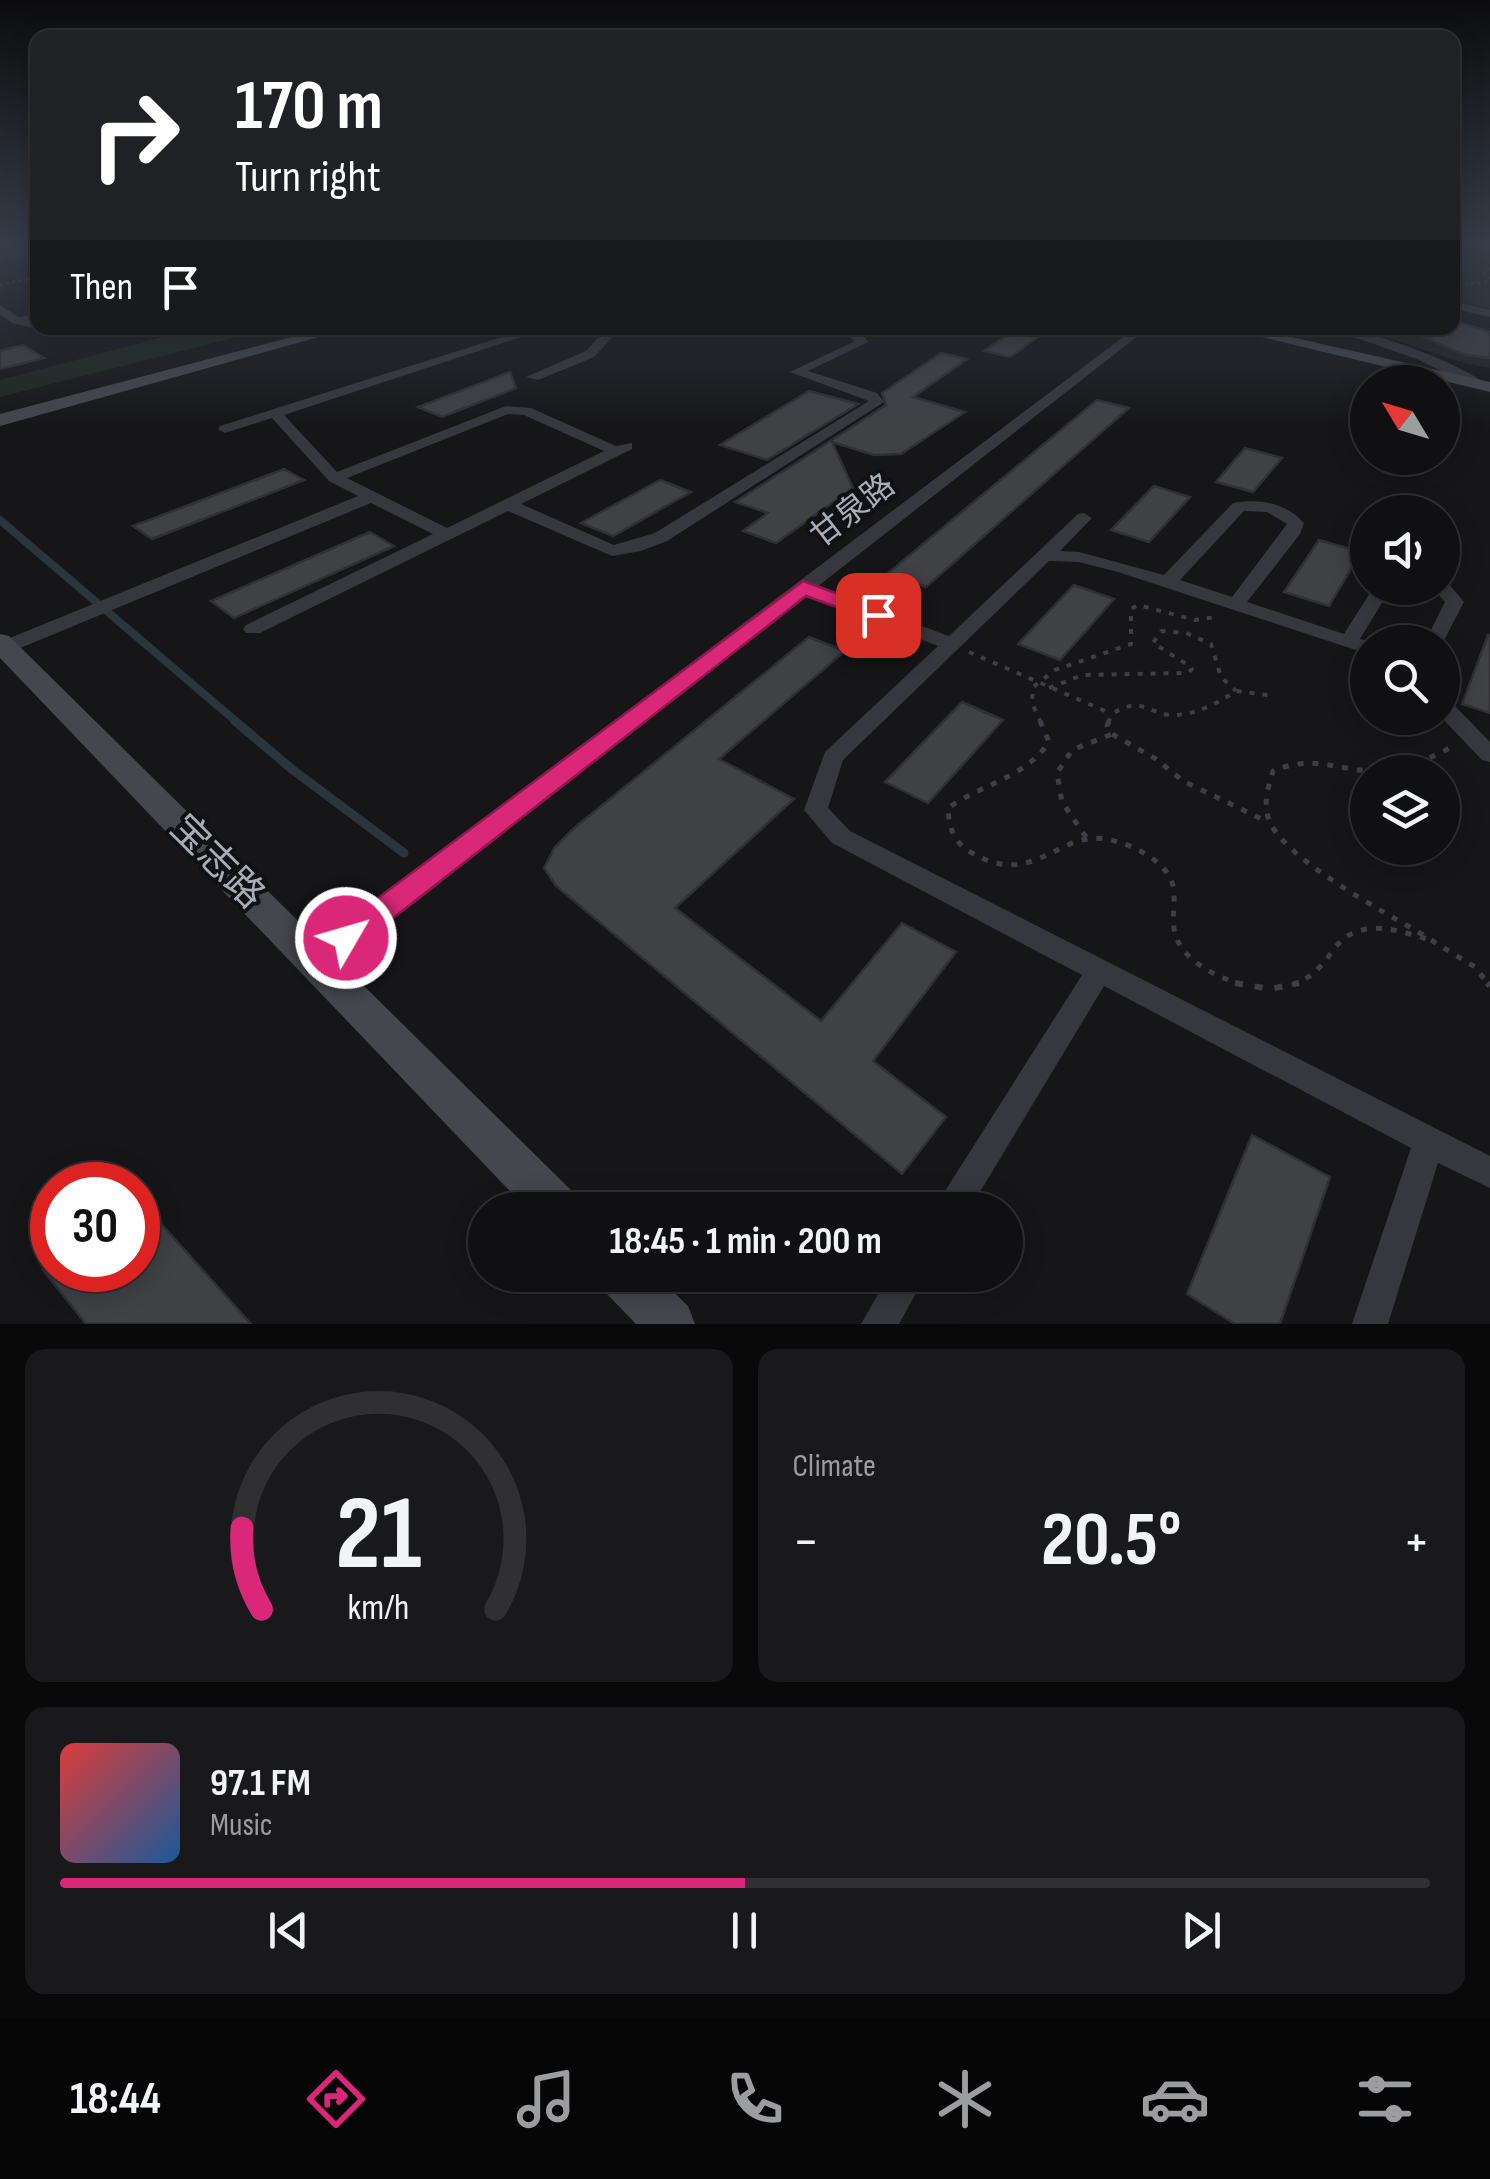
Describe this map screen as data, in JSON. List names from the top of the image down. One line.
{"streets":{"street":["甘泉路","宝志路"]},"crossings":[["甘泉路","宝志路"]],"north":"top left","page":{"turn":["170 m","Turn right"],"then":"Then","limit":"30","trip":"18:45 · 1 min · 200 m","tile":"Climate","heat":["−","20.5°","+"],"song":["97.1 FM","Music"],"tabs":"18:44","gauge":["21","km/h"]}}
